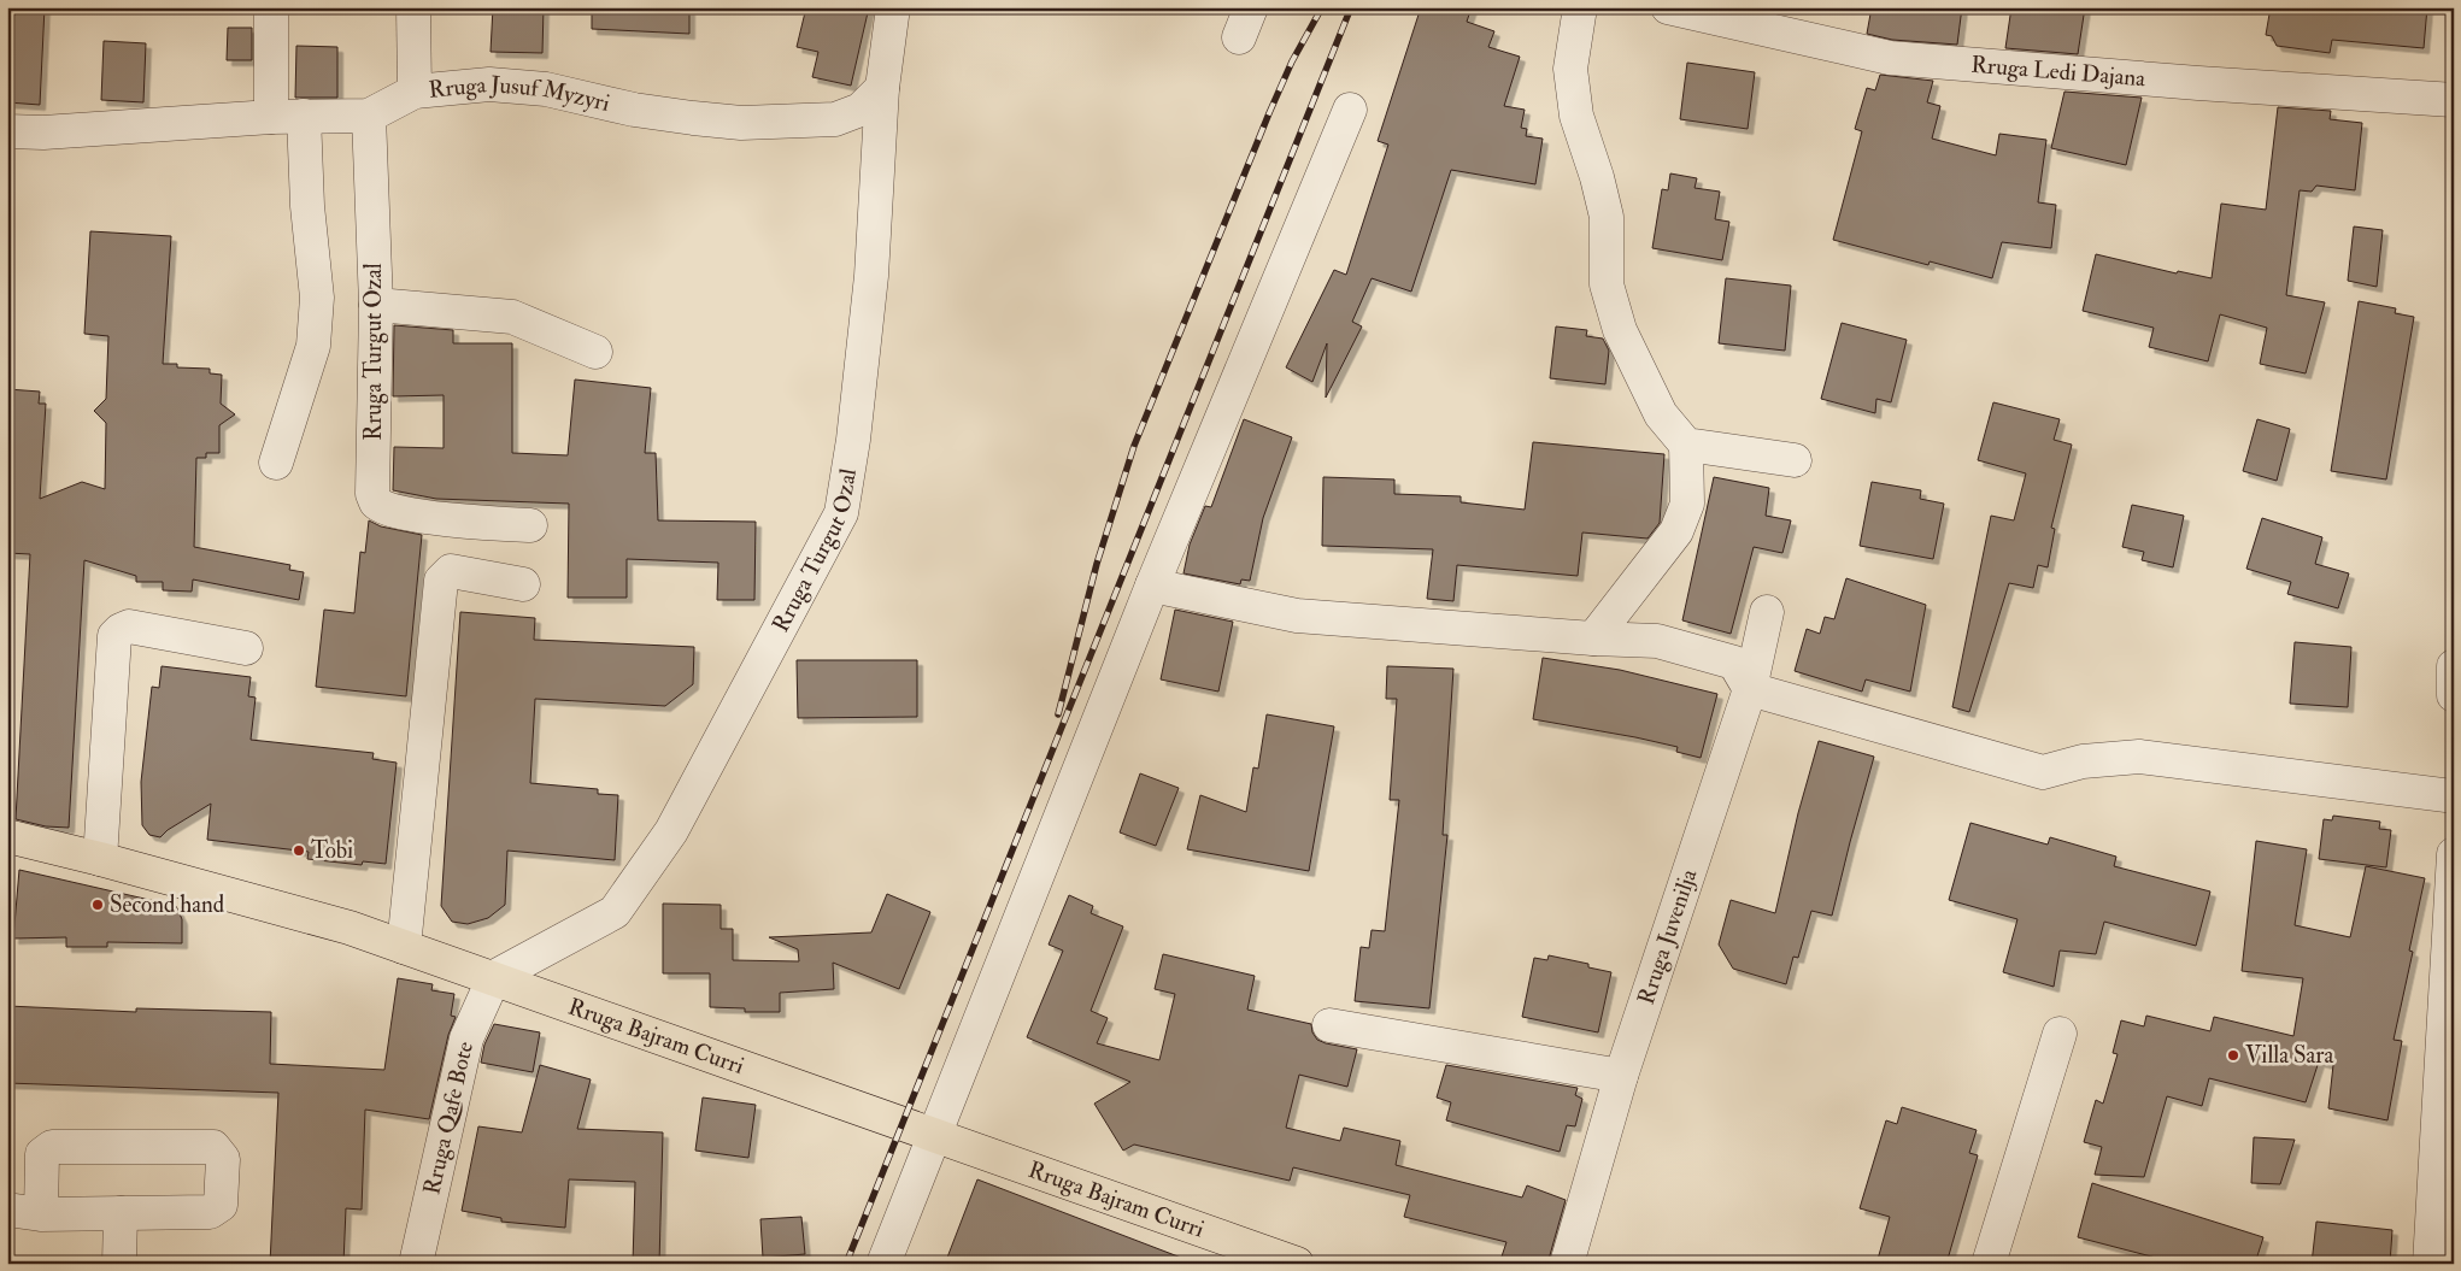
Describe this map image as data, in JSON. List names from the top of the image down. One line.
{"streets":{"main road":["Rruga Bajram Curri"],"street":["Rruga Ledi Dajana","Rruga Jusuf Myzyri","Rruga Turgut Ozal","Rruga Juvenilja","Rruga Qafe Bote"]},"crossings":[["Rruga Jusuf Myzyri","Rruga Turgut Ozal"],["Rruga Turgut Ozal","Rruga Bajram Curri"],["Rruga Turgut Ozal","Rruga Qafe Bote"],["Rruga Bajram Curri","Rruga Qafe Bote"]],"places":["Tobi","Second hand","Villa Sara"]}
